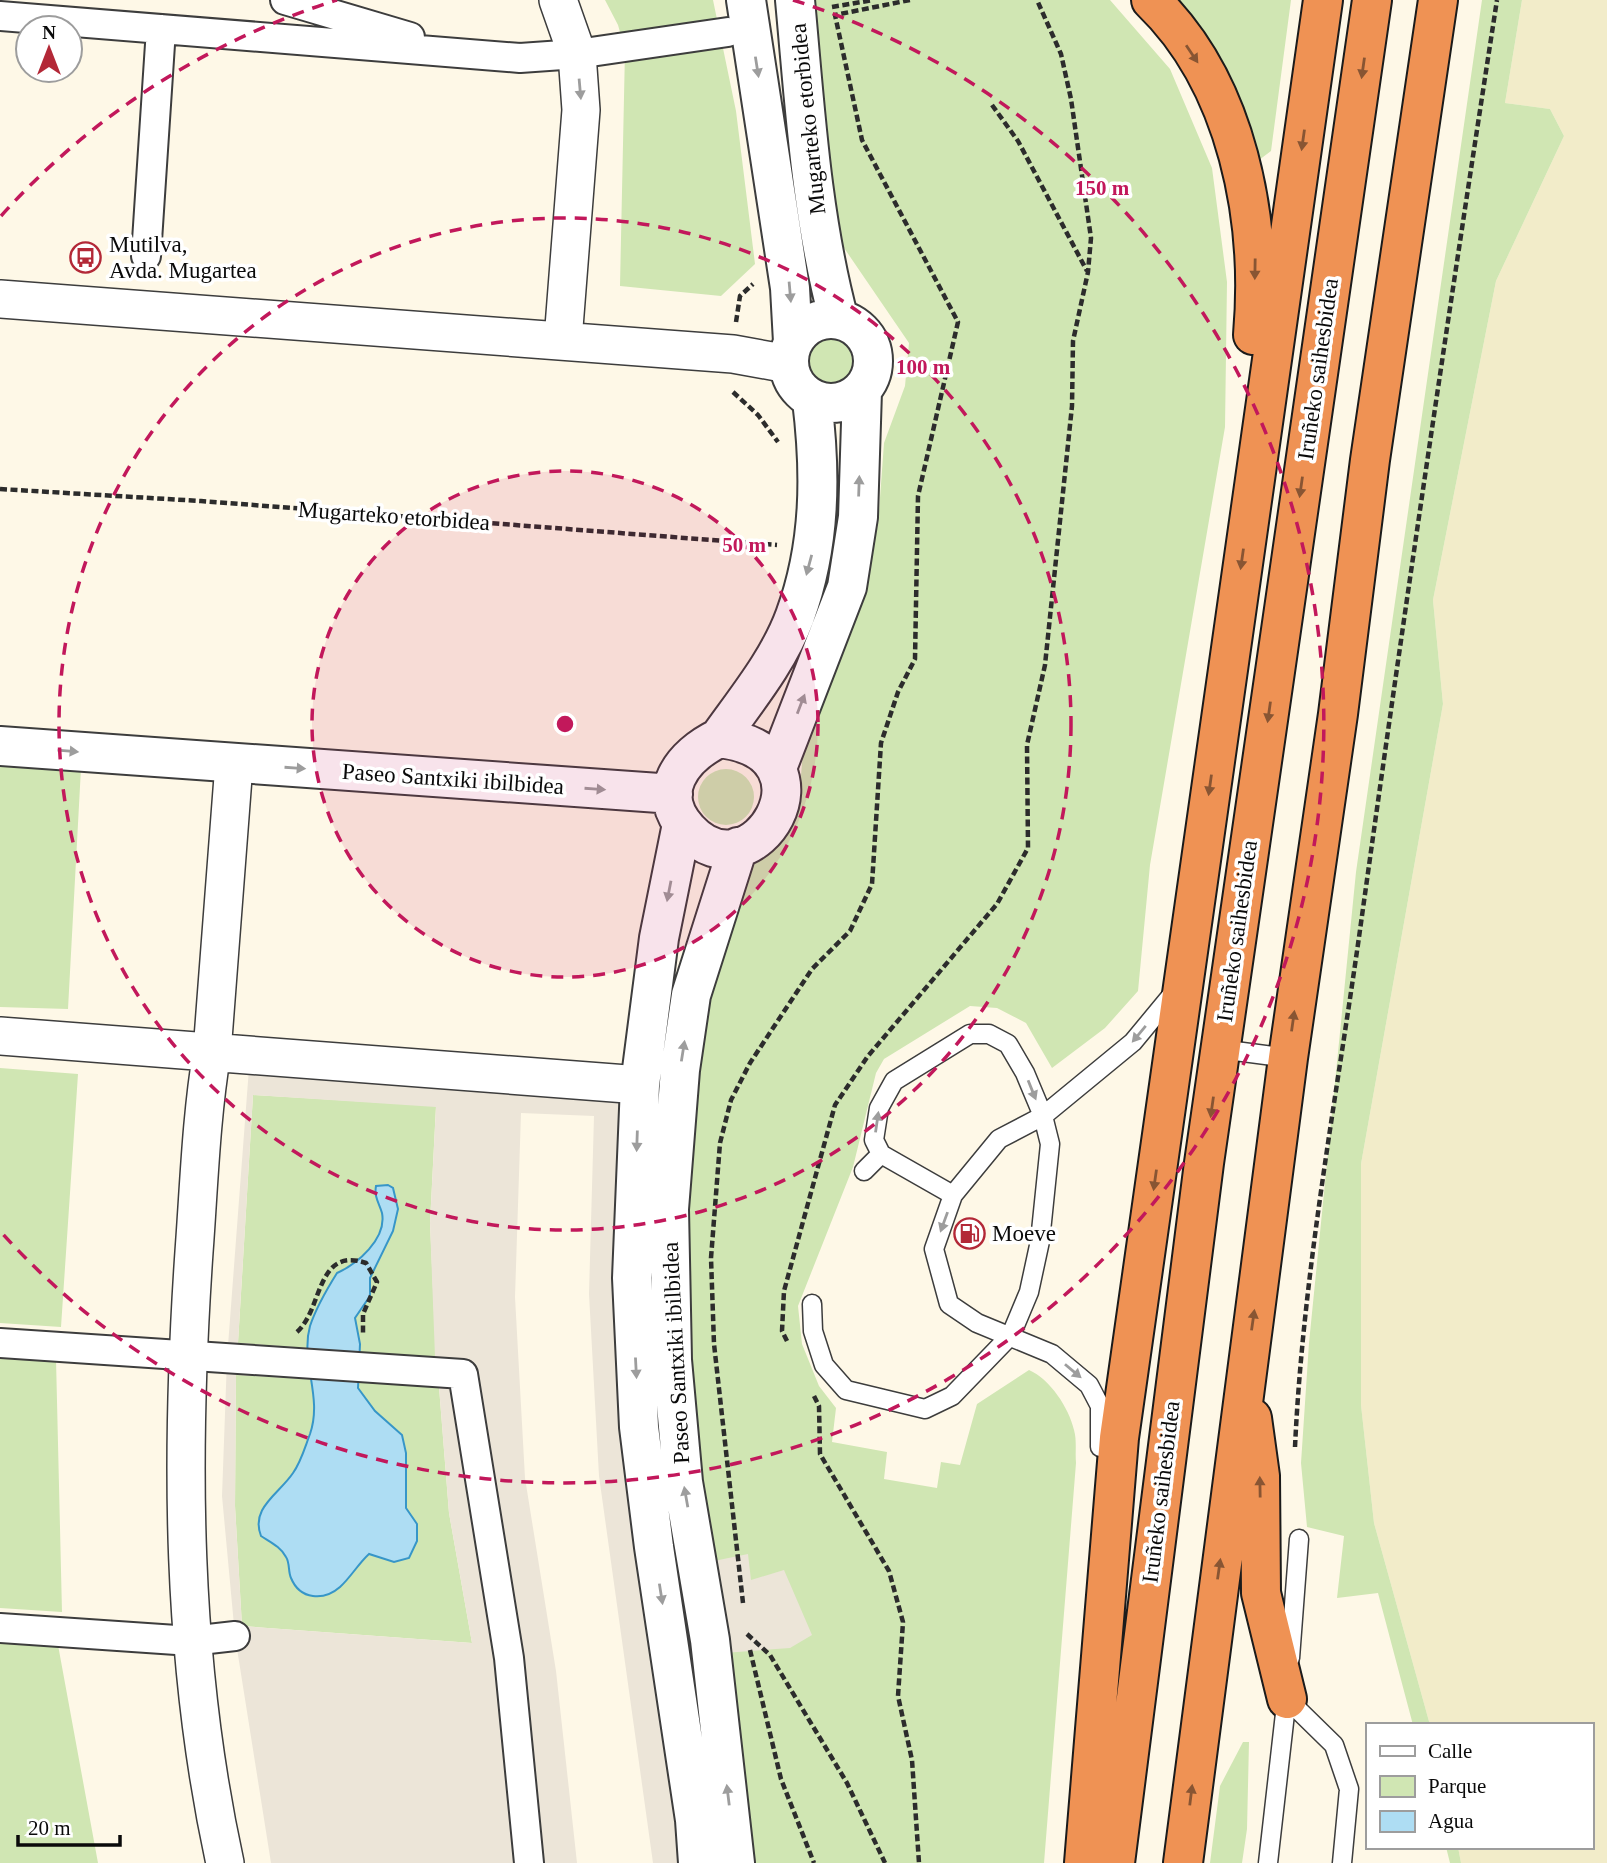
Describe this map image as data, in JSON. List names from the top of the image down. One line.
{"streets":{"highway":["Iruñeko saihesbidea"],"street":["Mugarteko etorbidea","Paseo Santxiki ibilbidea"]},"places":{"bus stop":["Mutilva, Avda. Mugartea"],"fuel station":["Moeve"]},"legend":["Calle","Parque","Agua"],"scale_bar":"20 m","north":"top","rings":["150 m","100 m","50 m"]}
